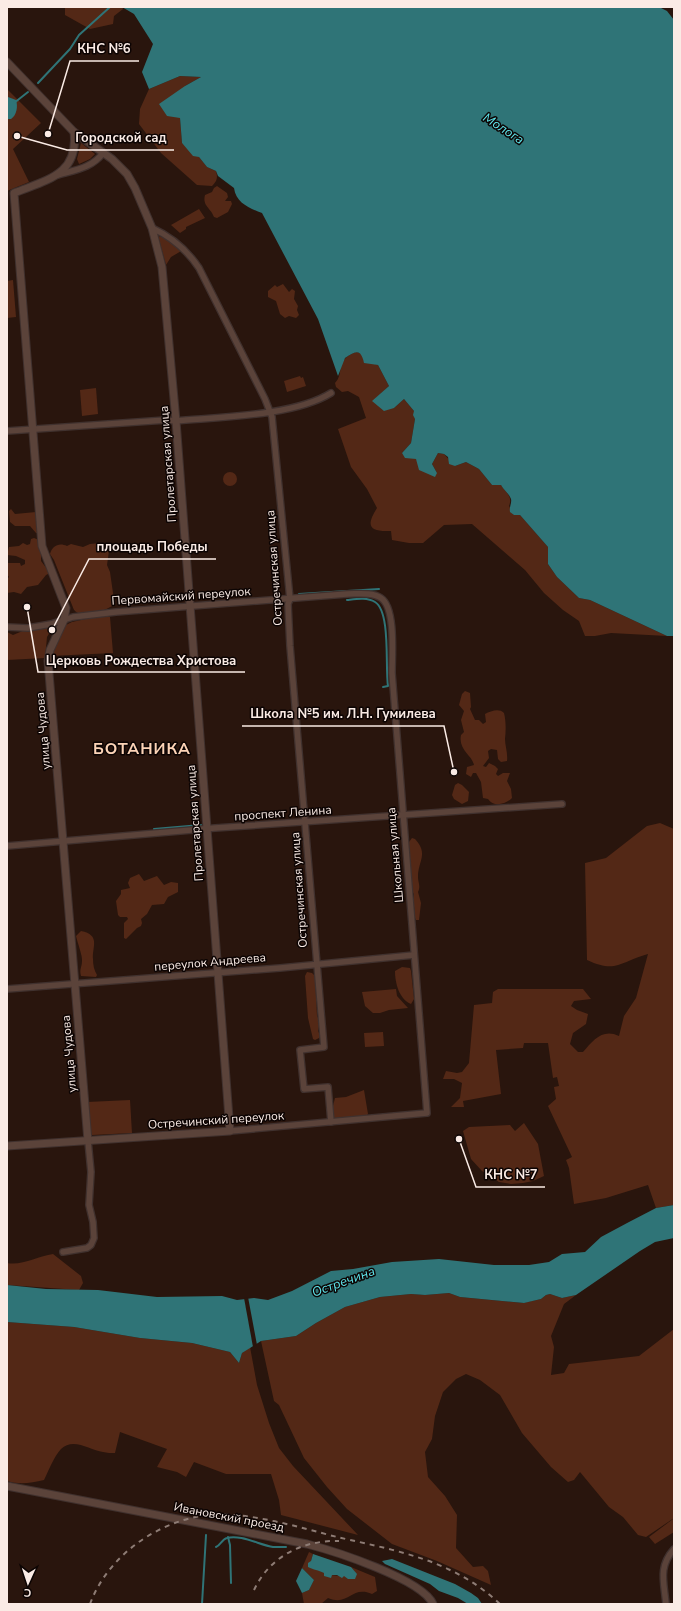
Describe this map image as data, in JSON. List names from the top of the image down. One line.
{"streets":{"street":["Пролетарская улица","Остречинская улица","Первомайский переулок","улица Чудова","проспект Ленина","Школьная улица","переулок Андреева","Остречинский переулок","Ивановский проезд"]},"crossings":[["Пролетарская улица","Остречинская улица"],["Пролетарская улица","Первомайский переулок"],["Пролетарская улица","проспект Ленина"],["Пролетарская улица","переулок Андреева"],["Пролетарская улица","Остречинский переулок"],["Остречинская улица","Первомайский переулок"],["Остречинская улица","проспект Ленина"],["Остречинская улица","переулок Андреева"],["Остречинская улица","Остречинский переулок"],["Первомайский переулок","улица Чудова"],["Первомайский переулок","Школьная улица"],["улица Чудова","проспект Ленина"],["улица Чудова","переулок Андреева"],["улица Чудова","Остречинский переулок"],["проспект Ленина","Школьная улица"],["Школьная улица","переулок Андреева"],["Школьная улица","Остречинский переулок"]],"districts":["БОТАНИКА"],"water":["Молога","Остречина"],"places":["КНС №6","Городской сад","Церковь Рождества Христова","площадь Победы","Школа №5 им. Л.Н. Гумилева","КНС №7"],"north":"bottom"}
